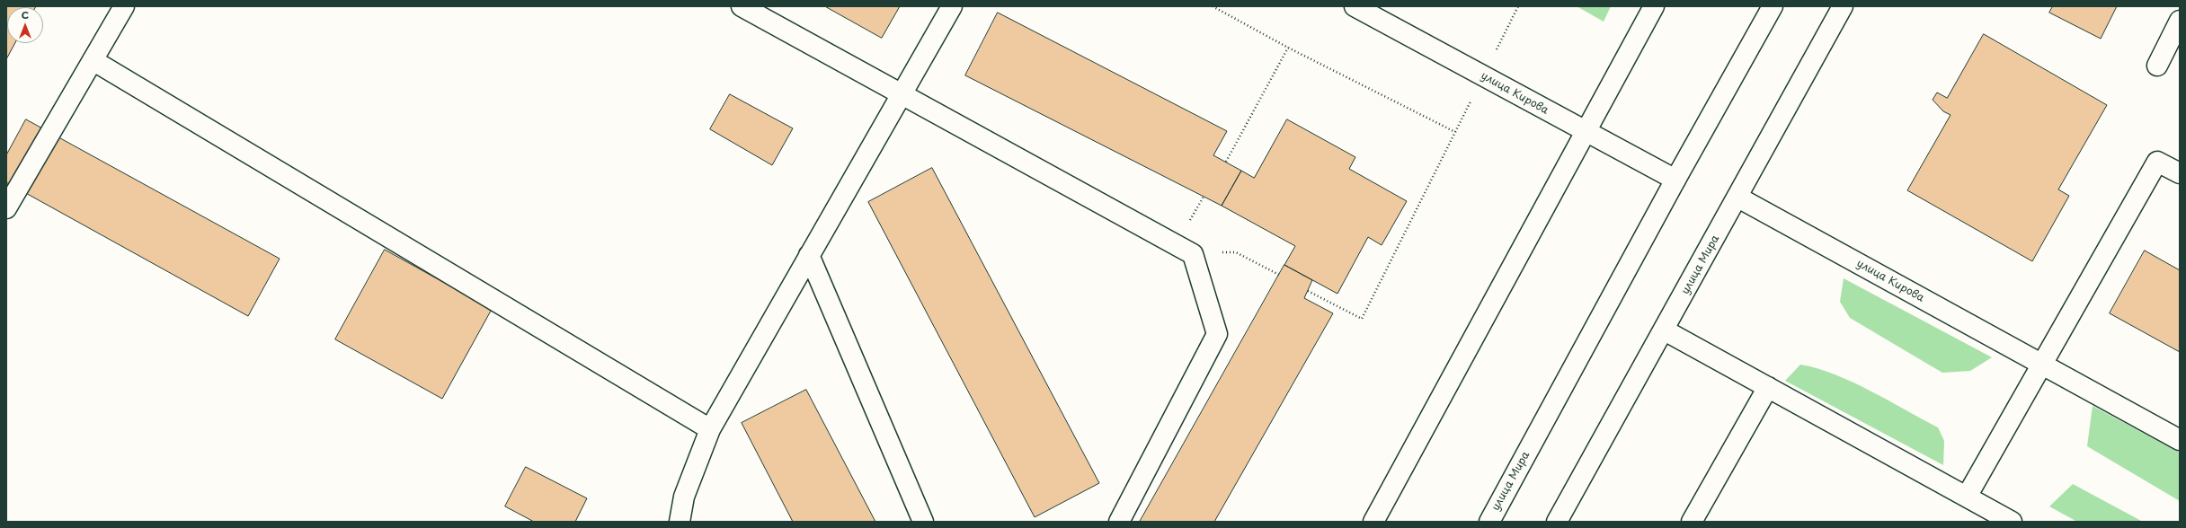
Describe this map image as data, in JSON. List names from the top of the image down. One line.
{"streets":{"street":["улица Кирова","улица Мира"]},"crossings":[["улица Кирова","улица Мира"]],"north":"top"}
